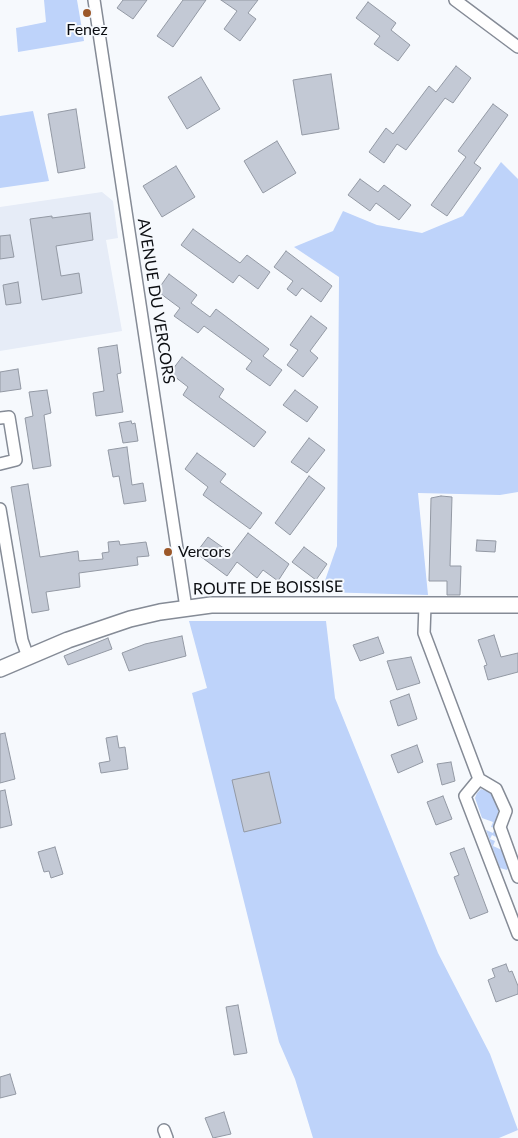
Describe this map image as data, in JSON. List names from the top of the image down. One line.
{"streets":{"street":["AVENUE DU VERCORS","ROUTE DE BOISSISE"]},"crossings":[["AVENUE DU VERCORS","ROUTE DE BOISSISE"]],"places":["Fenez","Vercors"]}
